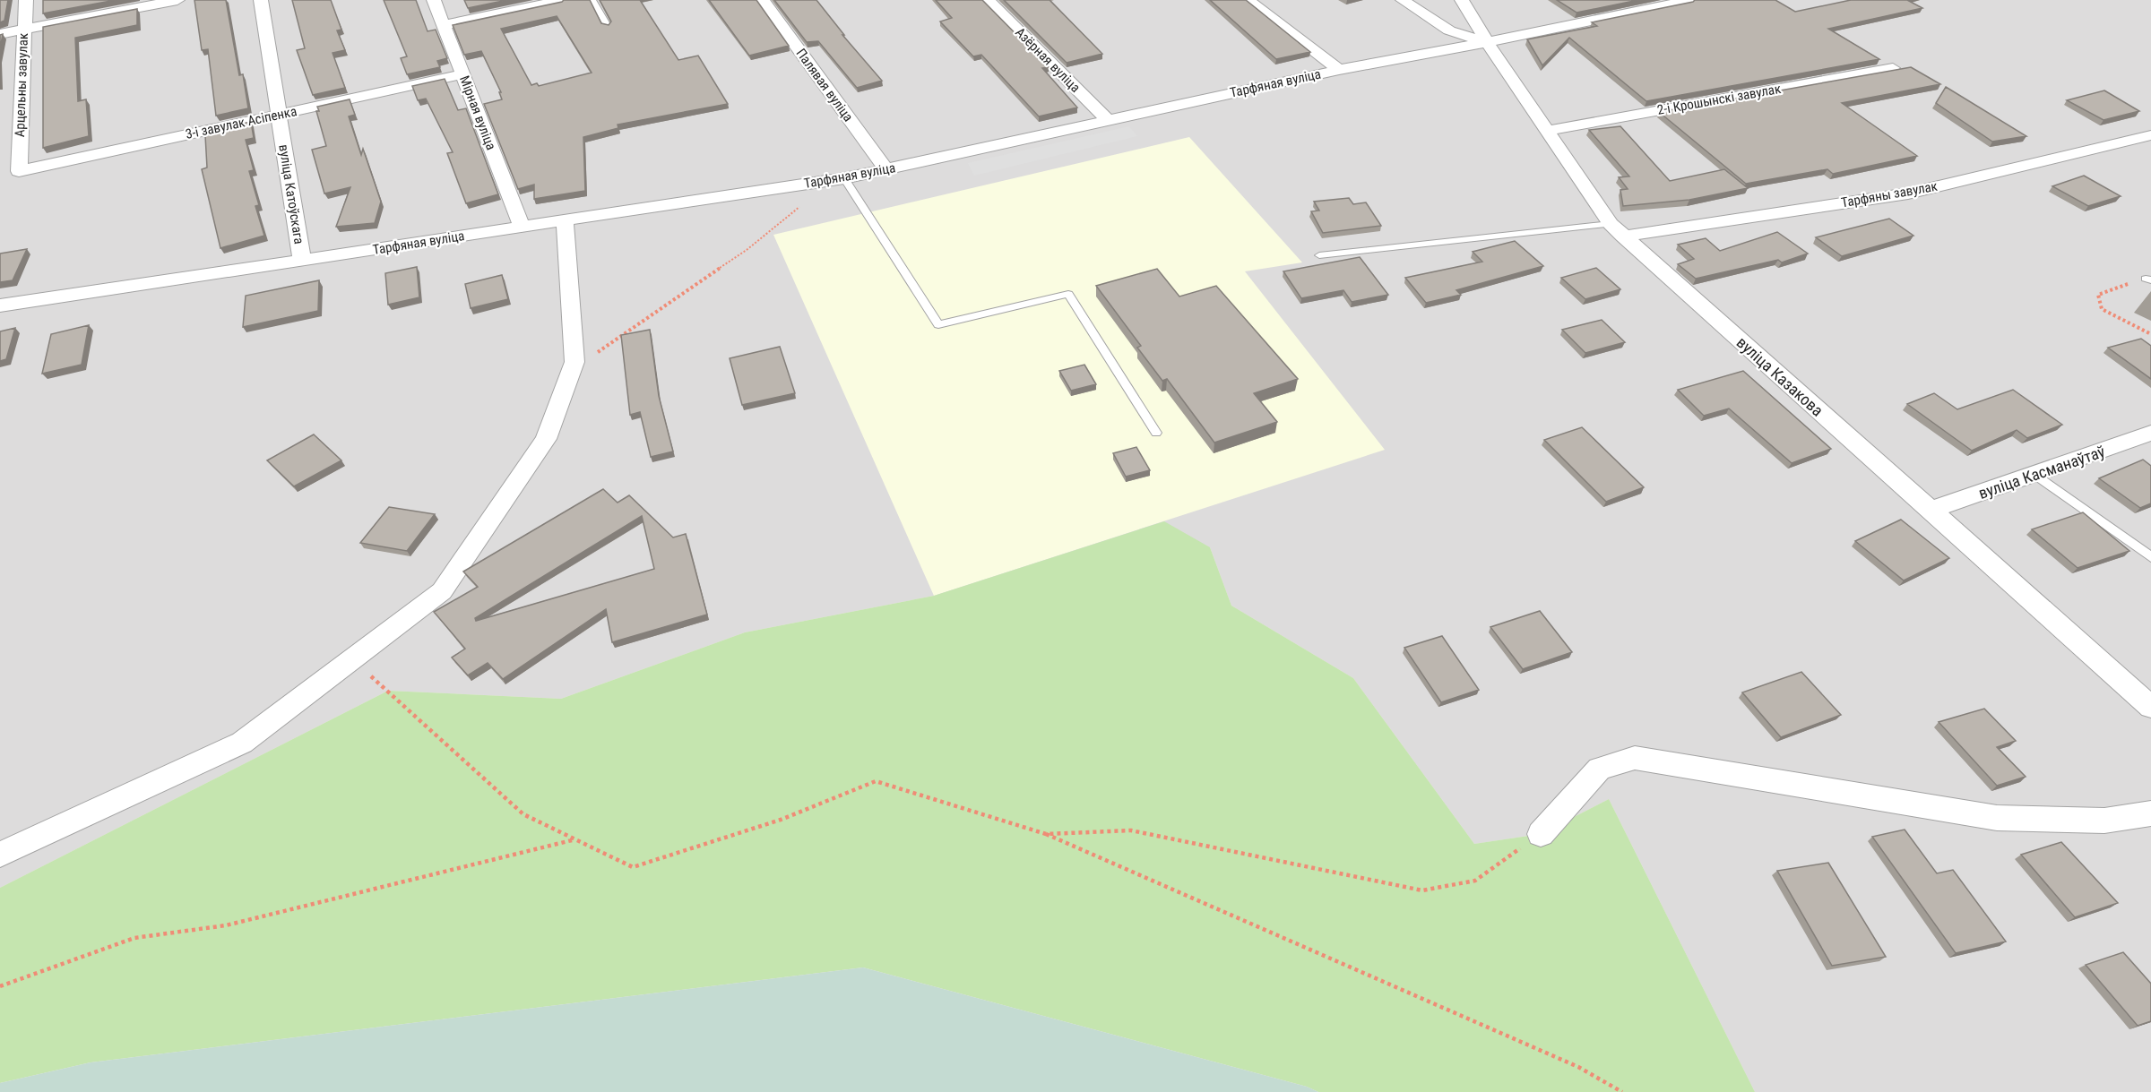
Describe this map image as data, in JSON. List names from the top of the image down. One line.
{"streets":{"street":["Азёрная вуліца","Тарфяная вуліца","Арцельны завулак","Палявая вуліца","2-і Крошынскі завулак","Мірная вуліца","3-і завулак Асіпенка","вуліца Катоўскага","Тарфяны завулак","вуліца Казакова","вуліца Касманаўтаў"]},"crossings":[["Азёрная вуліца","Тарфяная вуліца"],["Тарфяная вуліца","Палявая вуліца"],["Тарфяная вуліца","Мірная вуліца"],["Тарфяная вуліца","вуліца Катоўскага"],["Тарфяная вуліца","вуліца Казакова"],["Арцельны завулак","3-і завулак Асіпенка"],["2-і Крошынскі завулак","вуліца Казакова"],["Мірная вуліца","3-і завулак Асіпенка"],["3-і завулак Асіпенка","вуліца Катоўскага"],["Тарфяны завулак","вуліца Казакова"],["вуліца Казакова","вуліца Касманаўтаў"]]}
